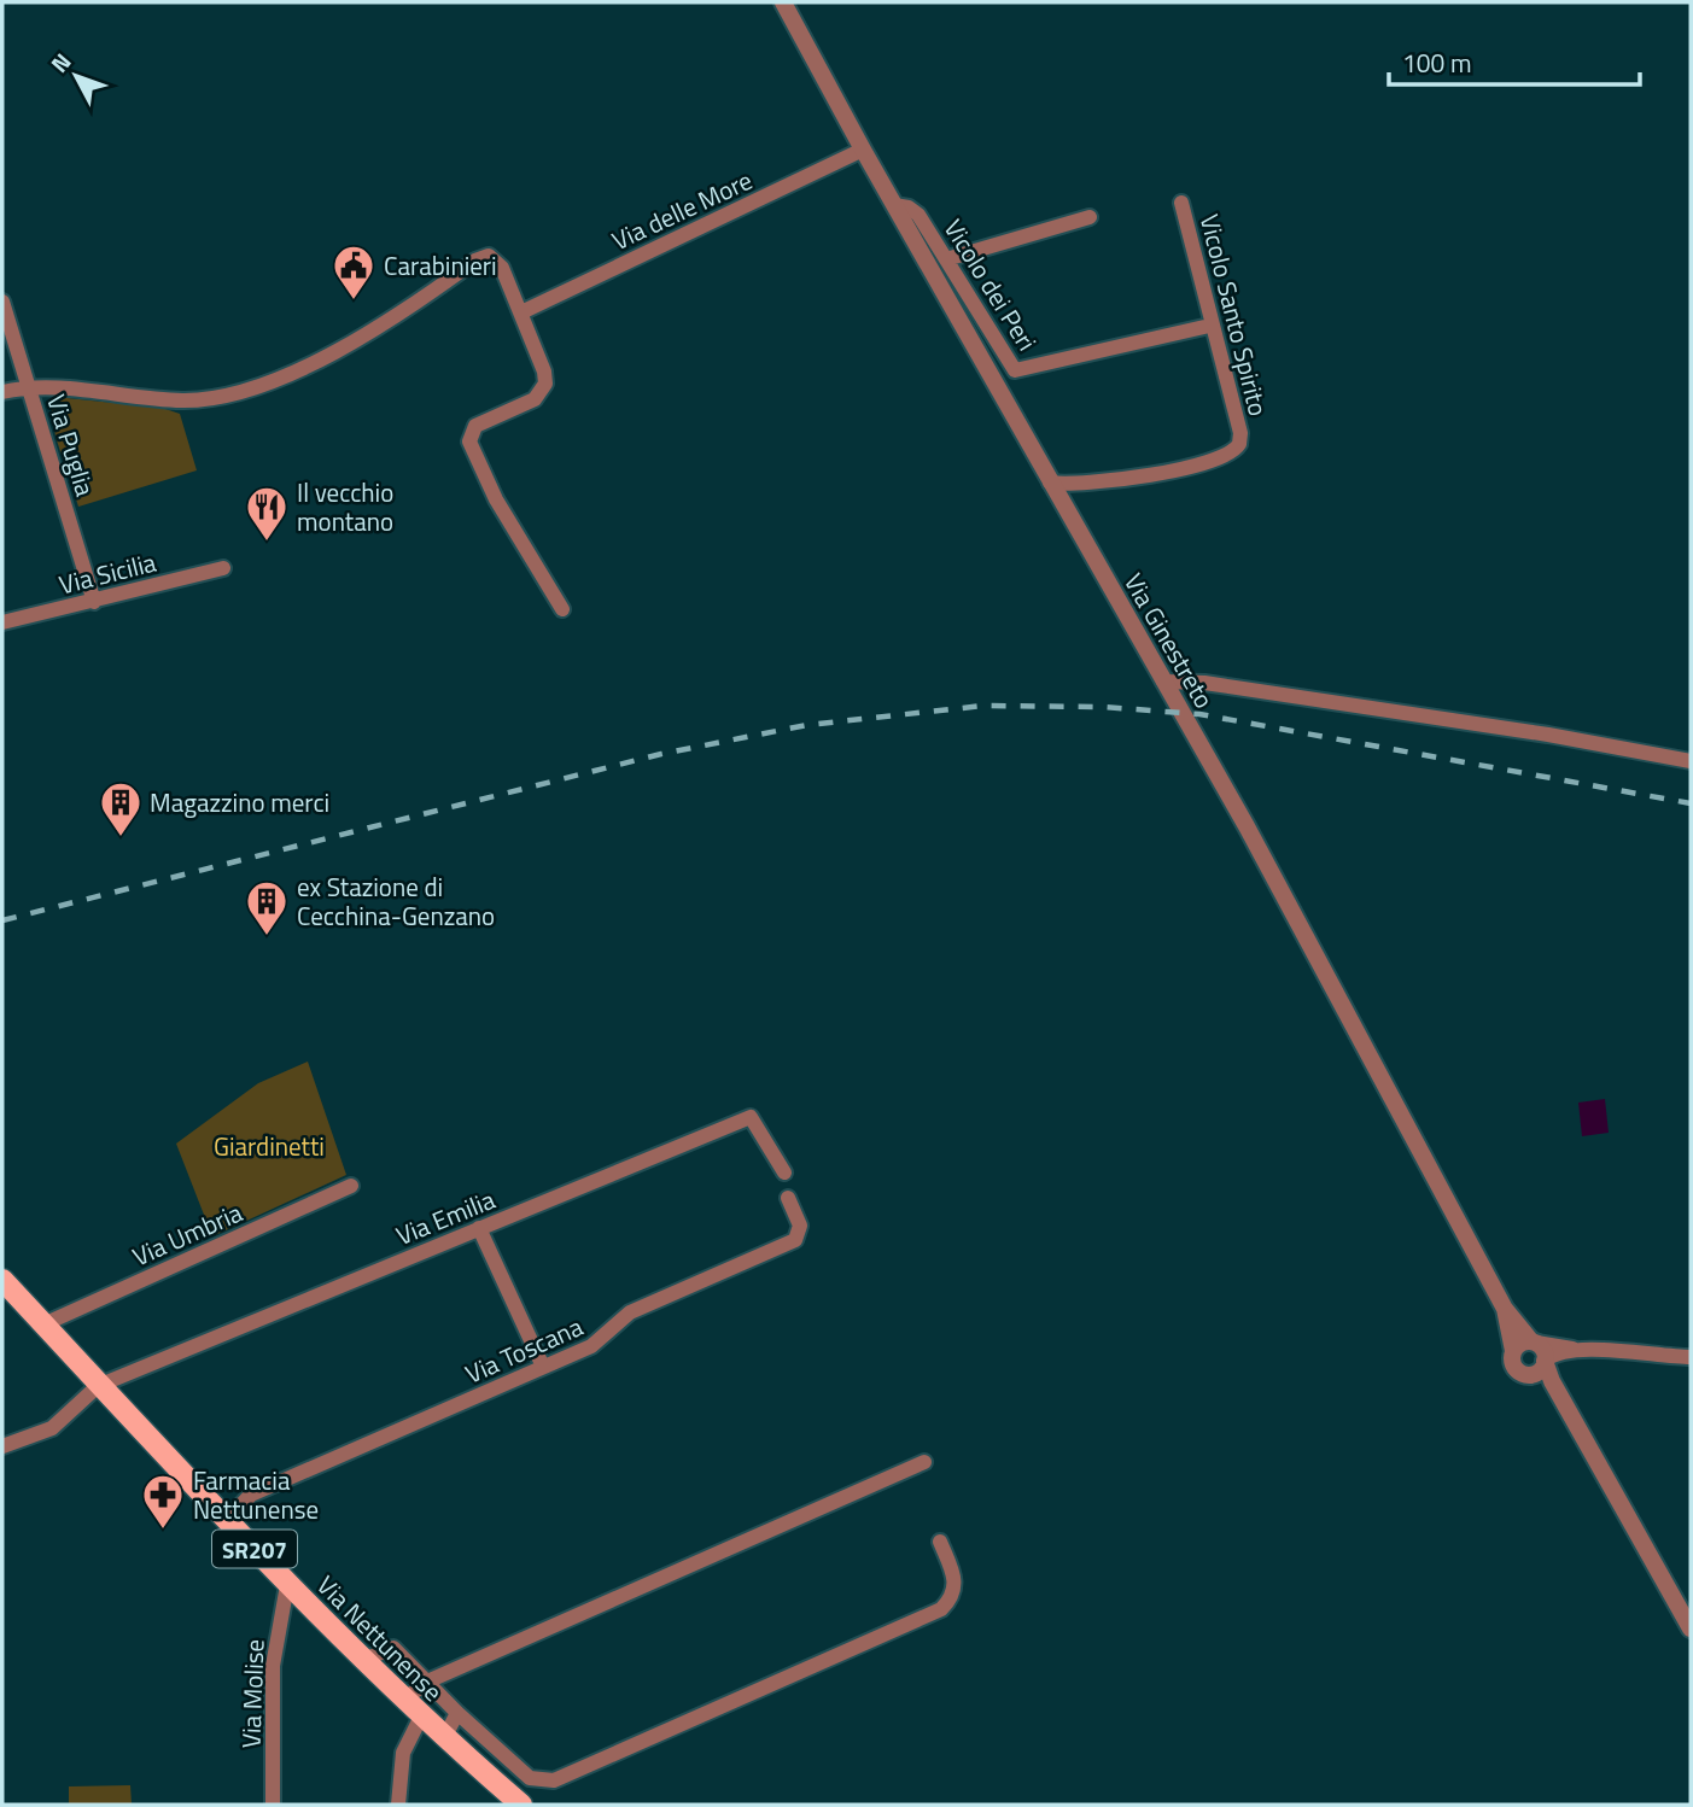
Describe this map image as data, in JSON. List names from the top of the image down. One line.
{"streets":{"main road":["SR207","Via Nettunense"],"street":["Via delle More","Vicolo dei Peri","Vicolo Santo Spirito","Via Puglia","Via Sicilia","Via Ginestreto","Via Emilia","Via Umbria","Via Toscana","Via Molise"]},"crossings":[["Via delle More","Via Ginestreto"],["Vicolo dei Peri","Via Ginestreto"],["Vicolo Santo Spirito","Via Ginestreto"],["Via Puglia","Via Sicilia"],["Via Emilia","Via Nettunense"],["Via Umbria","Via Nettunense"],["Via Toscana","Via Nettunense"],["Via Nettunense","Via Molise"]],"parks":["Giardinetti"],"places":{"public building":["Carabinieri"],"restaurant":["Il vecchio montano"],"building":["Magazzino merci","ex Stazione di Cecchina-Genzano"],"pharmacy":["Farmacia Nettunense"]},"scale_bar":"100 m","north":"top left"}
